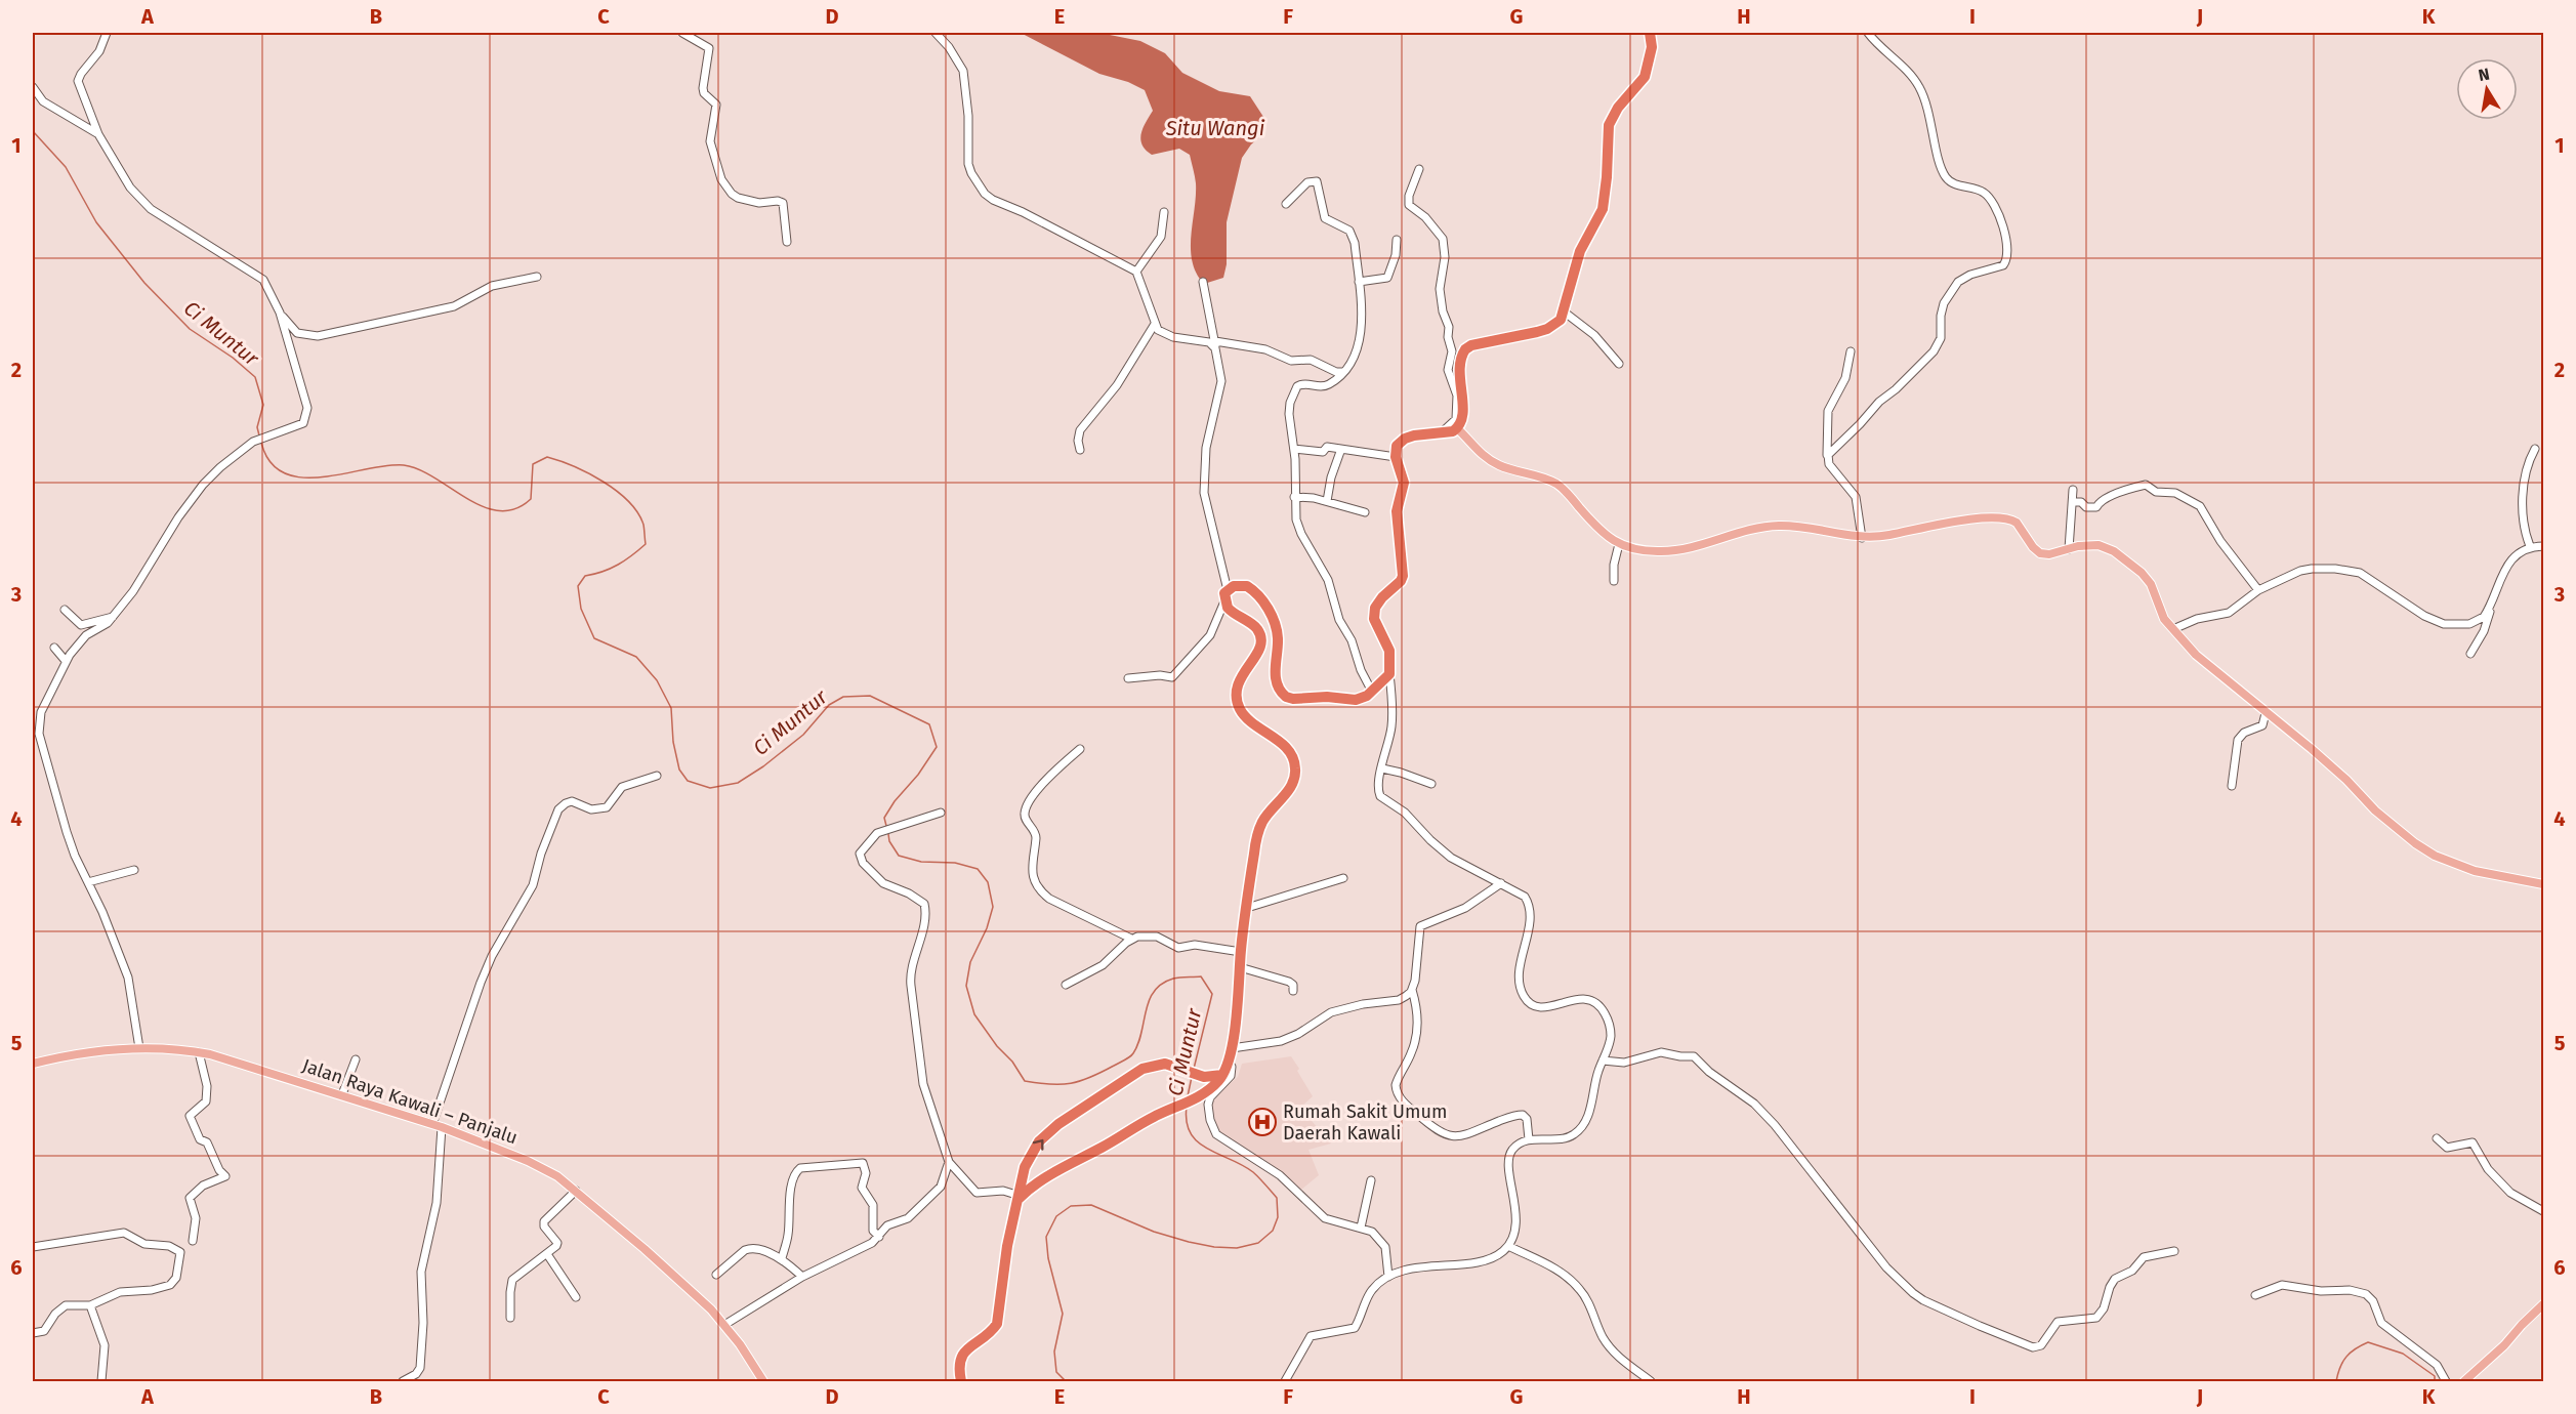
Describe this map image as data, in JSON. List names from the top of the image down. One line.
{"streets":{"main road":["Jalan Raya Kawali – Panjalu"]},"water":["Situ Wangi","Ci Muntur"],"places":{"hospital":["Rumah Sakit Umum Daerah Kawali"]},"north":"top","grid":{"columns":["A","B","C","D","E","F","G","H","I","J","K"],"rows":["1","2","3","4","5","6"]}}
